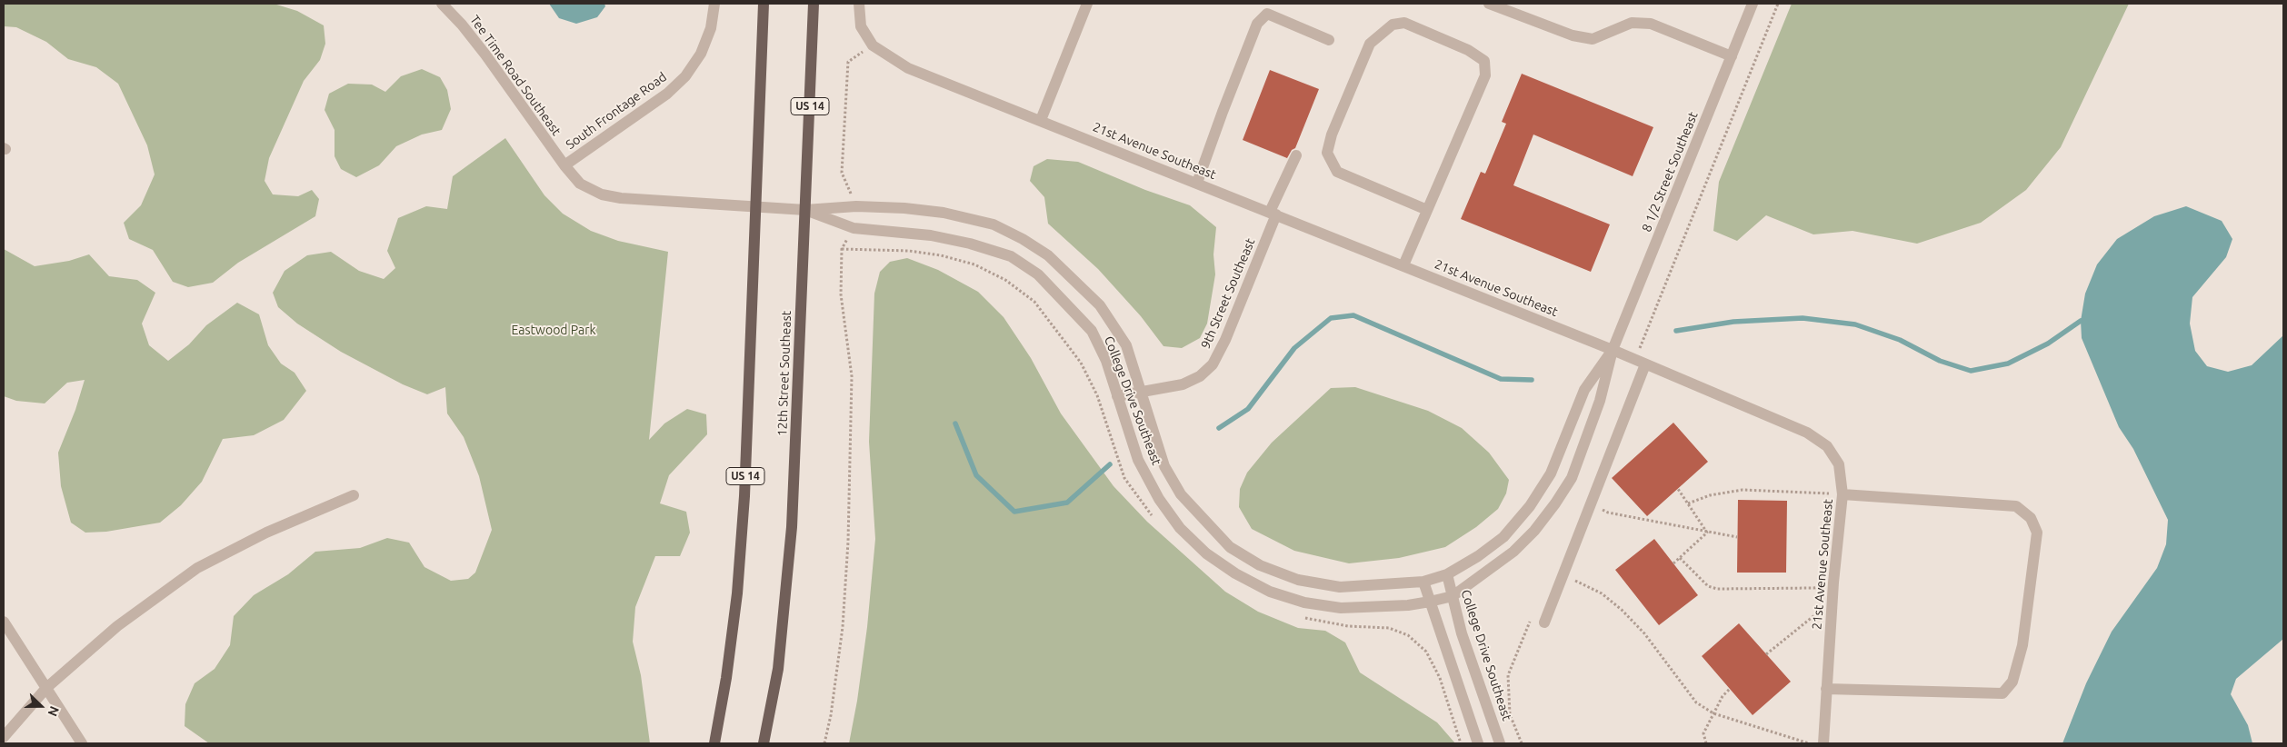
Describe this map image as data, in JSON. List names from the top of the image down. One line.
{"streets":{"main road":["US 14","12th Street Southeast"],"street":["Tee Time Road Southeast","South Frontage Road","21st Avenue Southeast","8 1/2 Street Southeast","9th Street Southeast","College Drive Southeast"]},"crossings":[["Tee Time Road Southeast","US 14"],["Tee Time Road Southeast","South Frontage Road"],["21st Avenue Southeast","8 1/2 Street Southeast"],["21st Avenue Southeast","9th Street Southeast"],["8 1/2 Street Southeast","College Drive Southeast"],["9th Street Southeast","College Drive Southeast"],["12th Street Southeast","College Drive Southeast"]],"parks":["Eastwood Park"],"north":"right"}
